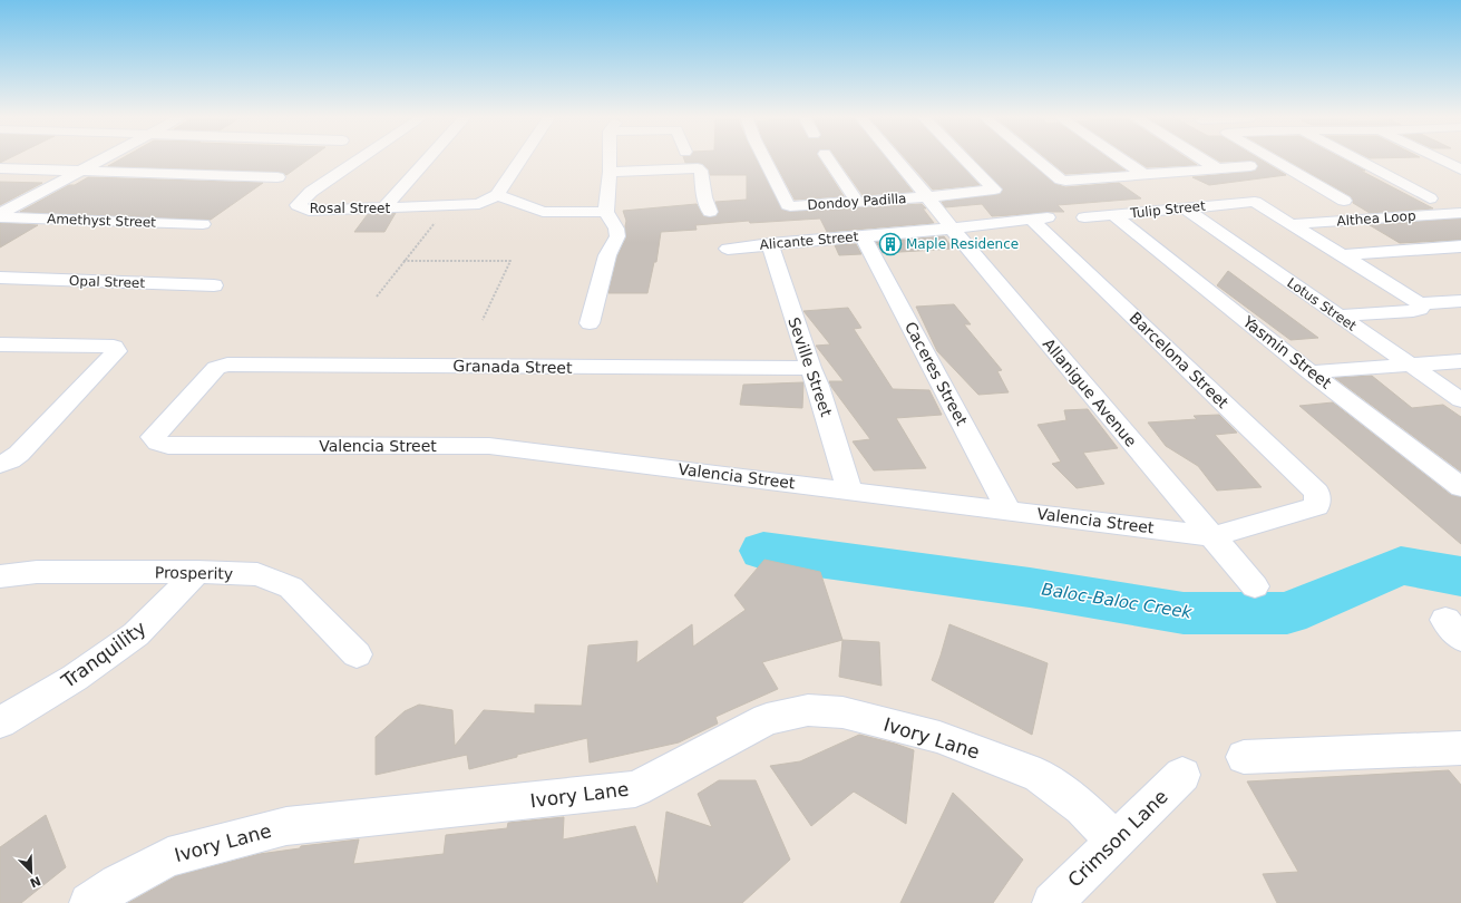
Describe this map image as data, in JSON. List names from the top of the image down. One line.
{"streets":{"street":["Dondoy Padilla","Rosal Street","Tulip Street","Althea Loop","Amethyst Street","Alicante Street","Opal Street","Lotus Street","Yasmin Street","Barcelona Street","Granada Street","Seville Street","Caceres Street","Allanigue Avenue","Valencia Street","Prosperity","Tranquility","Ivory Lane","Crimson Lane"]},"crossings":[["Dondoy Padilla","Allanigue Avenue"],["Tulip Street","Althea Loop"],["Tulip Street","Lotus Street"],["Tulip Street","Yasmin Street"],["Alicante Street","Barcelona Street"],["Alicante Street","Seville Street"],["Alicante Street","Caceres Street"],["Alicante Street","Allanigue Avenue"],["Barcelona Street","Valencia Street"],["Granada Street","Seville Street"],["Granada Street","Valencia Street"],["Seville Street","Valencia Street"],["Caceres Street","Valencia Street"],["Allanigue Avenue","Valencia Street"],["Prosperity","Tranquility"],["Ivory Lane","Crimson Lane"]],"water":["Baloc-Baloc Creek"],"places":{"building":["Maple Residence"]},"north":"bottom right"}
